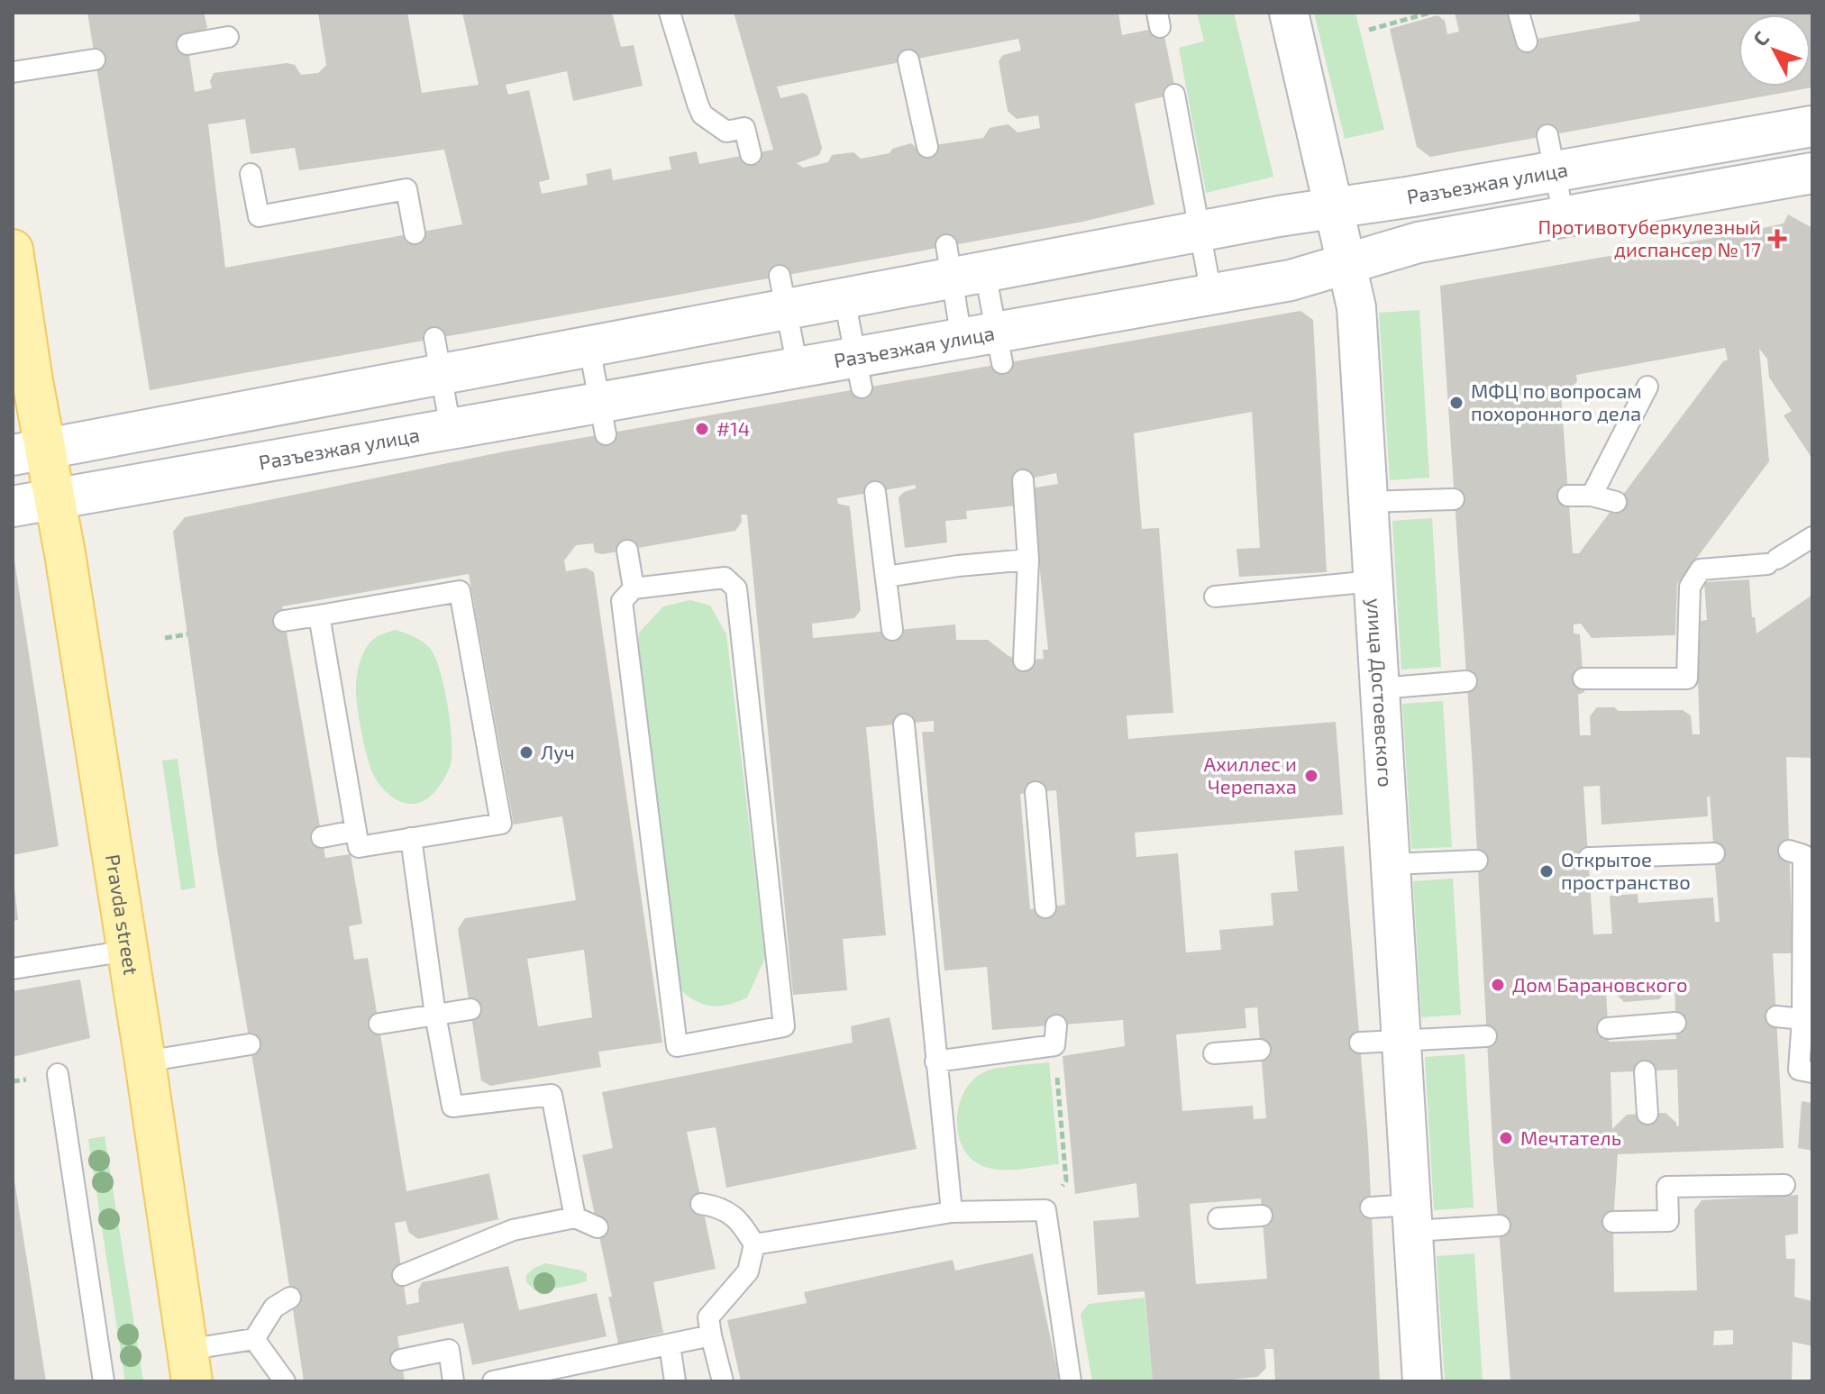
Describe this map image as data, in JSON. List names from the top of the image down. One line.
{"streets":{"main road":["Pravda street"],"street":["Разъезжая улица","улица Достоевского"]},"crossings":[["Разъезжая улица","улица Достоевского"],["Разъезжая улица","Pravda street"]],"places":{"health":["Противотуберкулезный диспансер № 17"],"other":["МФЦ по вопросам похоронного дела","#14","Луч","Ахиллес и Черепаха","Открытое пространство","Дом Барановского","Мечтатель"]},"north":"top left"}
